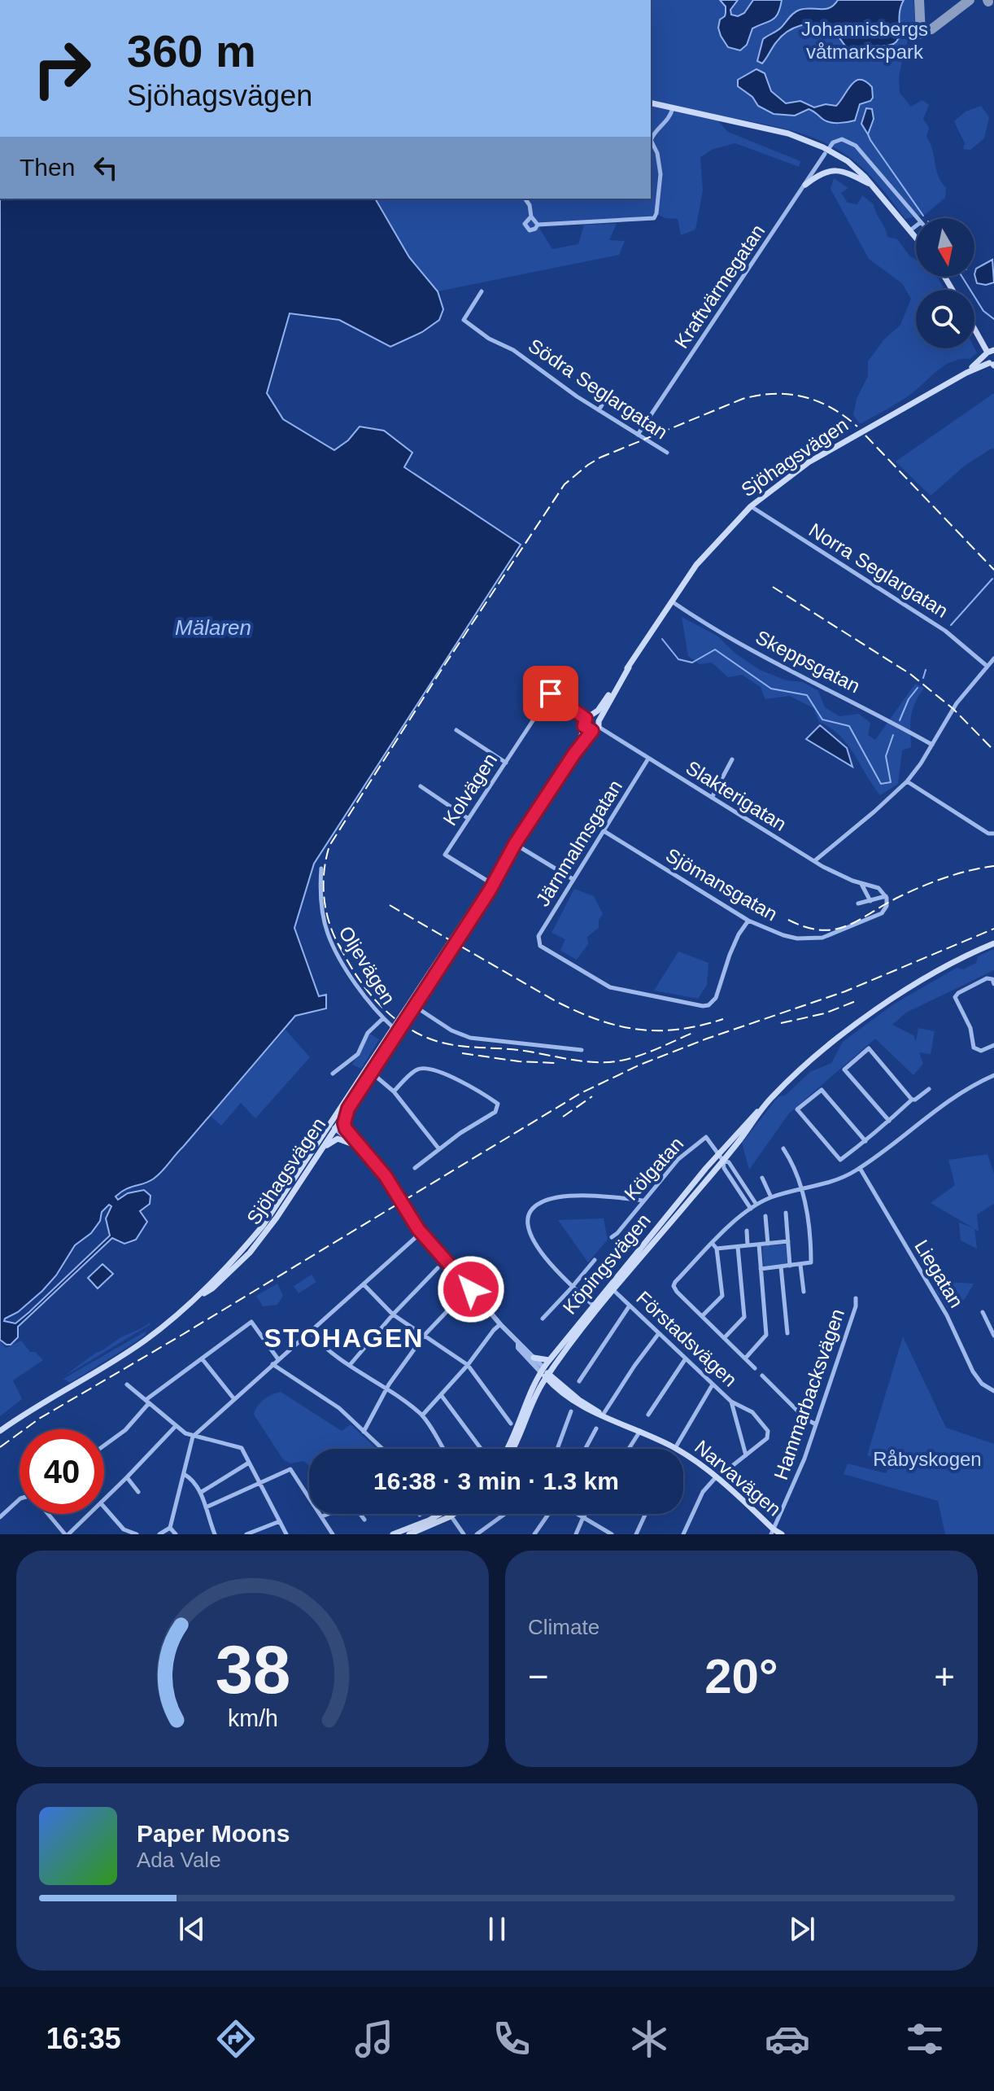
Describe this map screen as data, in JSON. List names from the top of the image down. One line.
{"streets":{"main road":["Sjöhagsvägen","Köpingsvägen","Narvavägen"],"street":["Kraftvärmegatan","Södra Seglargatan","Norra Seglargatan","Skeppsgatan","Kolvägen","Slakterigatan","Järnmalmsgatan","Sjömansgatan","Oljevägen","Kölgatan","Liegatan","Förstadsvägen","Hammarbacksvägen"]},"crossings":[["Kraftvärmegatan","Södra Seglargatan"],["Sjöhagsvägen","Norra Seglargatan"],["Sjöhagsvägen","Skeppsgatan"],["Sjöhagsvägen","Kolvägen"],["Sjöhagsvägen","Slakterigatan"],["Sjöhagsvägen","Oljevägen"],["Slakterigatan","Järnmalmsgatan"],["Slakterigatan","Sjömansgatan"],["Järnmalmsgatan","Sjömansgatan"],["Kölgatan","Köpingsvägen"],["Köpingsvägen","Förstadsvägen"],["Köpingsvägen","Narvavägen"],["Hammarbacksvägen","Narvavägen"]],"districts":["STOHAGEN"],"water":["Mälaren"],"parks":["Johannisbergs våtmarkspark","Råbyskogen"],"north":"bottom","page":{"turn":["360 m","Sjöhagsvägen"],"then":"Then","limit":"40","trip":"16:38 · 3 min · 1.3 km","tile":"Climate","heat":["−","20°","+"],"song":["Paper Moons","Ada Vale"],"tabs":"16:35","gauge":["38","km/h"]}}
